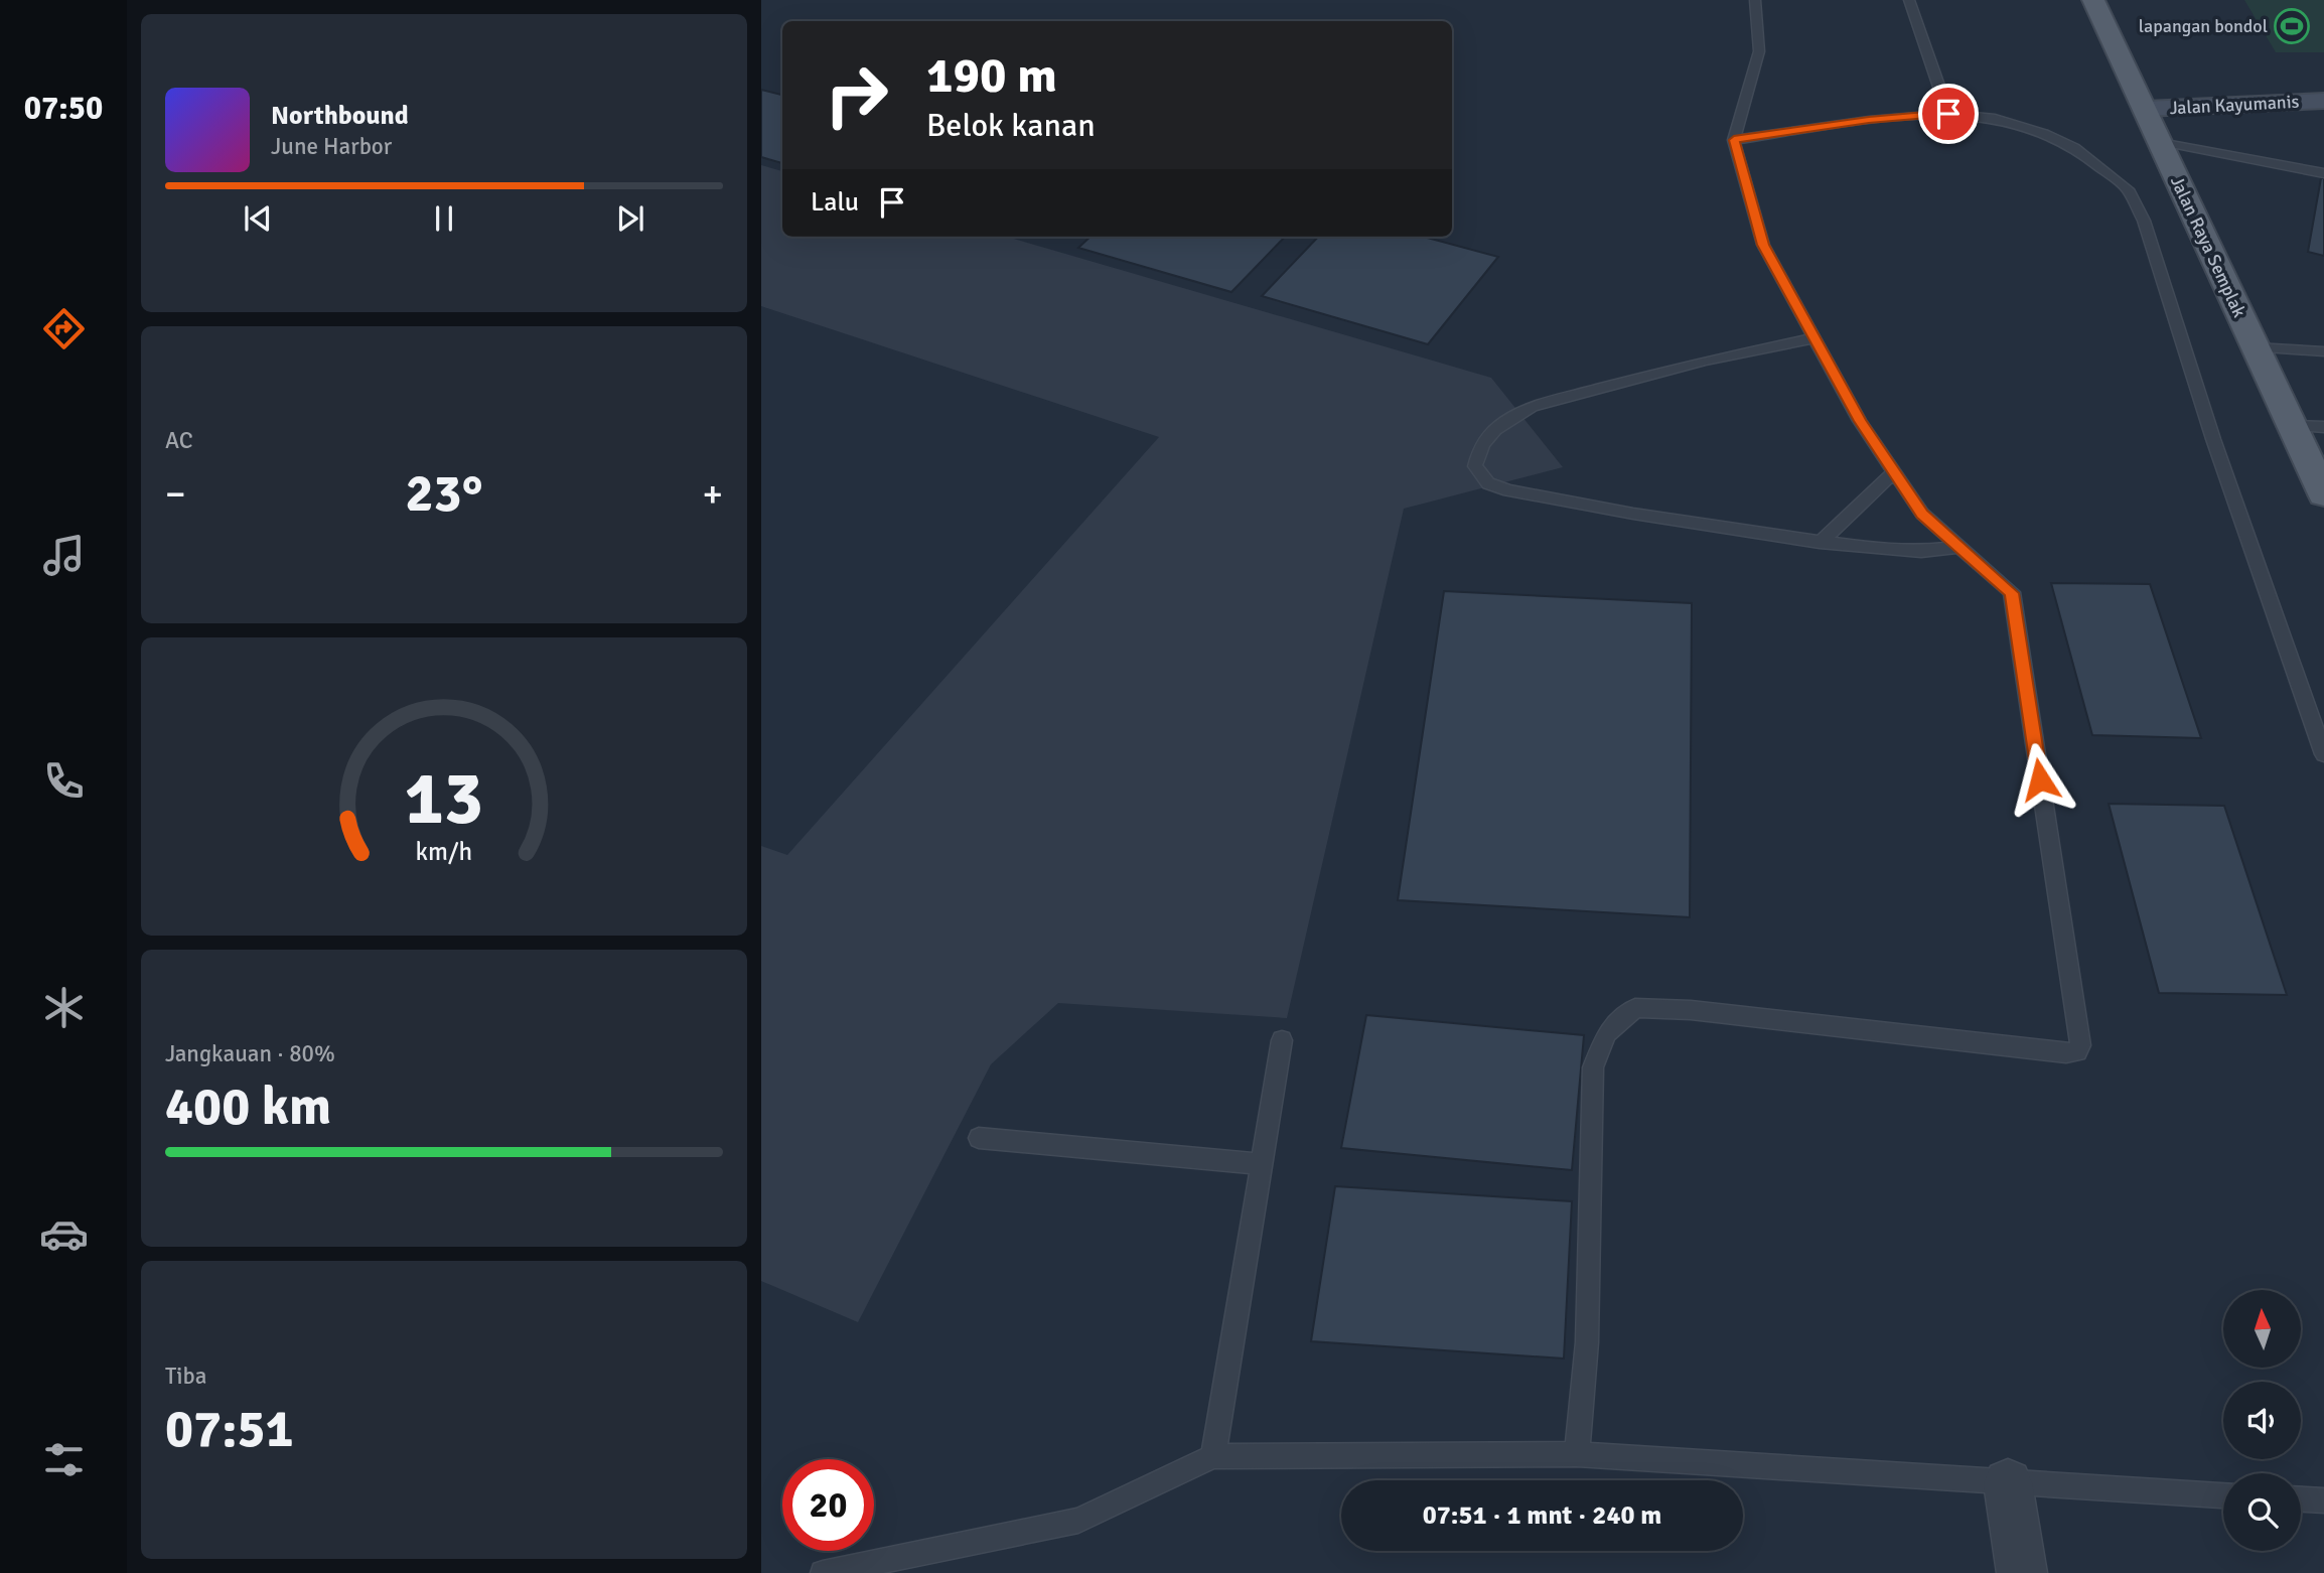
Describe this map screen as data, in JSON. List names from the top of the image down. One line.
{"streets":{"main road":["Jalan Raya Semplak"],"street":["Jalan Kayumanis"]},"crossings":[["Jalan Kayumanis","Jalan Raya Semplak"]],"places":{"sports":["lapangan bondol"]},"north":"top","page":{"tabs":"07:50","turn":["190 m","Belok kanan"],"song":["Northbound","June Harbor"],"then":"Lalu","tile":["AC",["Jangkauan · 80%","400 km"],["Tiba","07:51"]],"heat":["−","23°","+"],"limit":"20","trip":"07:51 · 1 mnt · 240 m","gauge":["13","km/h"]}}
